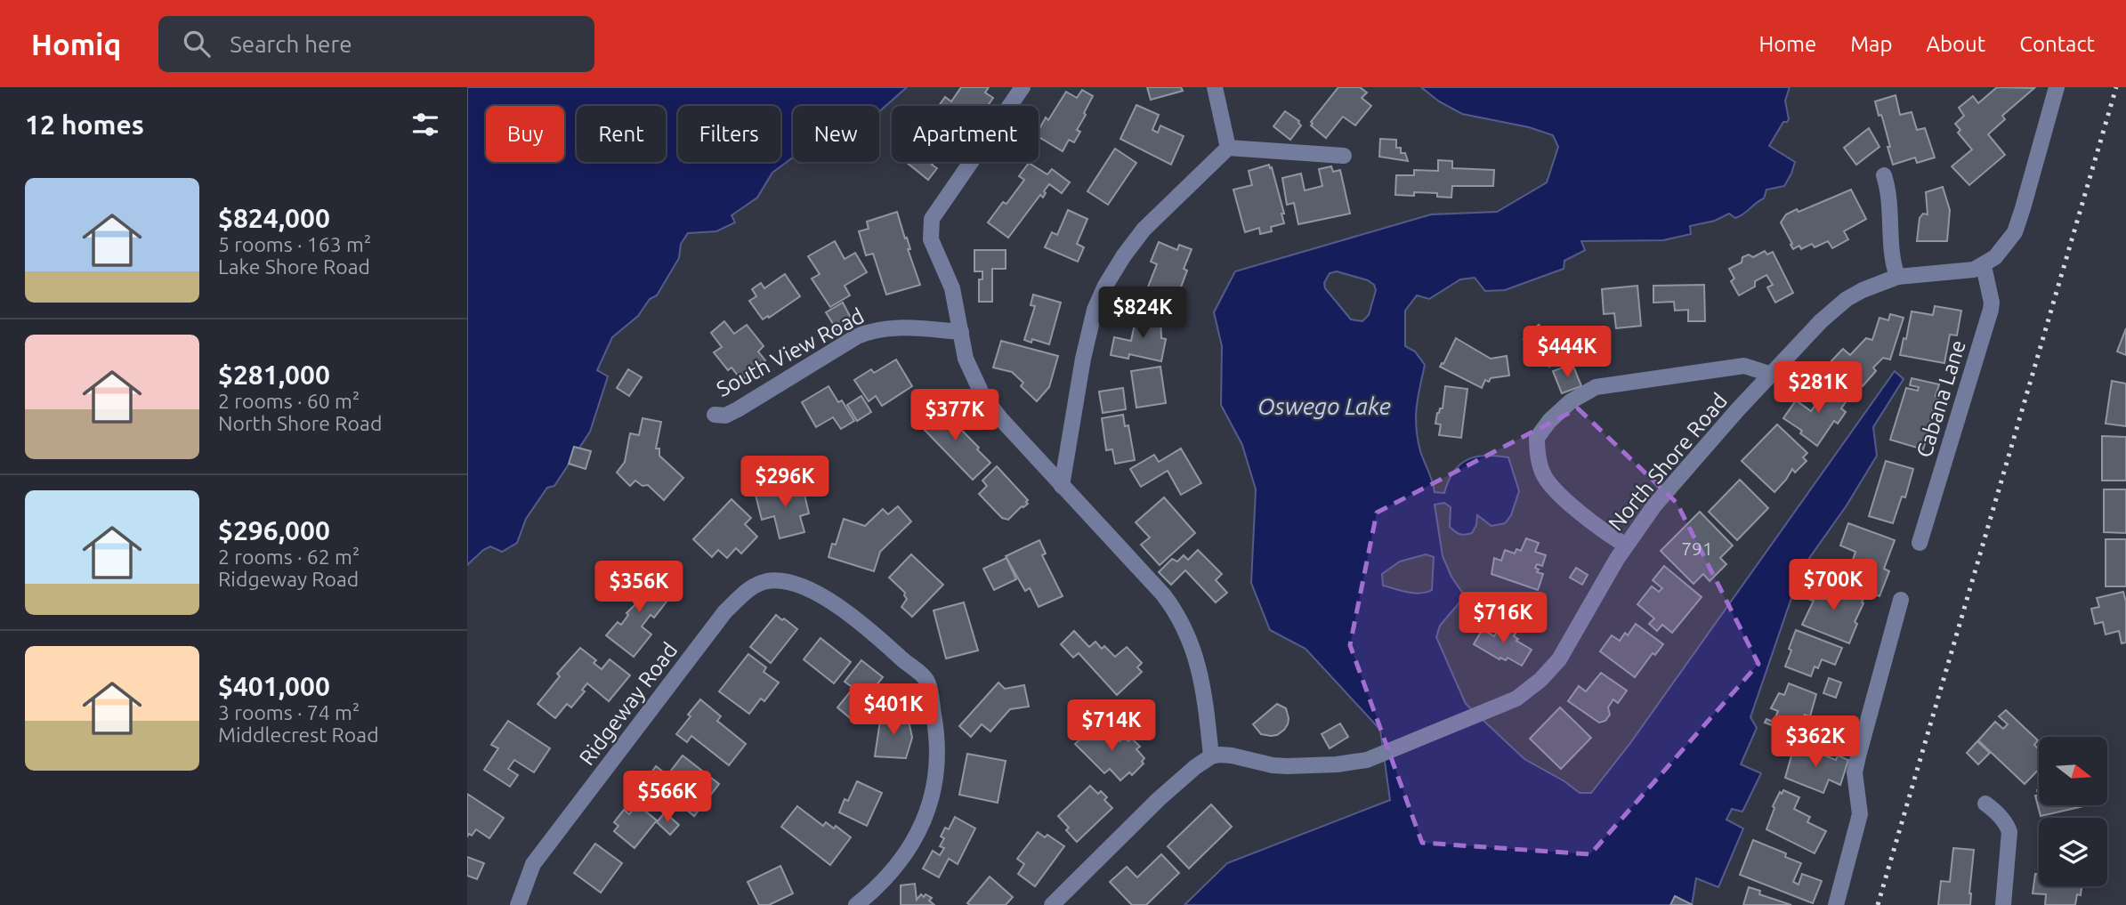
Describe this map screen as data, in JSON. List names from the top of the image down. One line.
{"streets":{"street":["South View Road","Cabana Lane","North Shore Road","Ridgeway Road"]},"crossings":[["Cabana Lane","North Shore Road"]],"water":["Oswego Lake"],"house_numbers":["791"],"north":"right","page":{"header":"Homiq","search":"Search here","nav":["Home","Map","About","Contact"],"heading":"12 homes","chip":["Buy","Rent","Filters","New","Apartment"],"list":[{"name":"$824,000","note":"5 rooms · 163 m² · Lake Shore Road"},{"name":"$281,000","note":"2 rooms · 60 m² · North Shore Road"},{"name":"$296,000","note":"2 rooms · 62 m² · Ridgeway Road"},{"name":"$401,000","note":"3 rooms · 74 m² · Middlecrest Road"}],"price":["$824K","$444K","$281K","$377K","$296K","$700K","$356K","$716K","$401K","$714K","$362K","$566K"]}}
